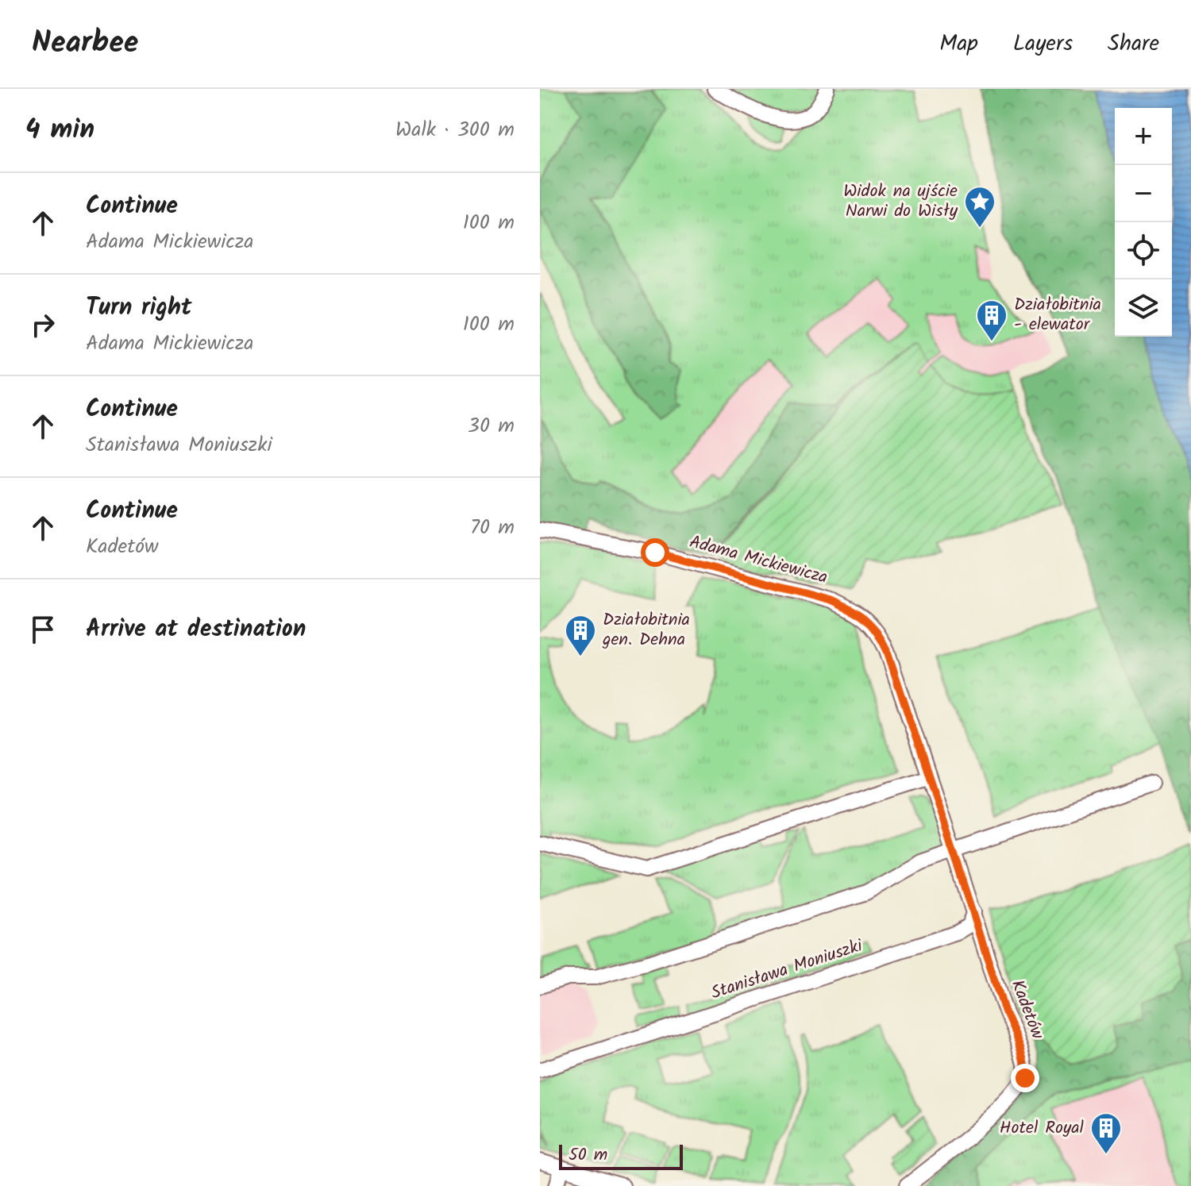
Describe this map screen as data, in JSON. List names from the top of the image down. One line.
{"streets":{"street":["Adama Mickiewicza","Stanisława Moniuszki","Kadetów"]},"crossings":[["Stanisława Moniuszki","Kadetów"]],"places":{"place":["Widok na ujście Narwi do Wisły"],"building":["Działobitnia - elewator","Działobitnia gen. Dehna","Hotel Royal"]},"scale_bar":"50 m","page":{"header":"Nearbee","nav":["Map","Layers","Share"],"heading":["4 min","Walk · 300 m"],"map_buttons":["+","−"],"list":[["Continue","Adama Mickiewicza","100 m"],["Turn right","Adama Mickiewicza","100 m"],["Continue","Stanisława Moniuszki","30 m"],["Continue","Kadetów","70 m"],"Arrive at destination"],"scale":"50 m"}}
